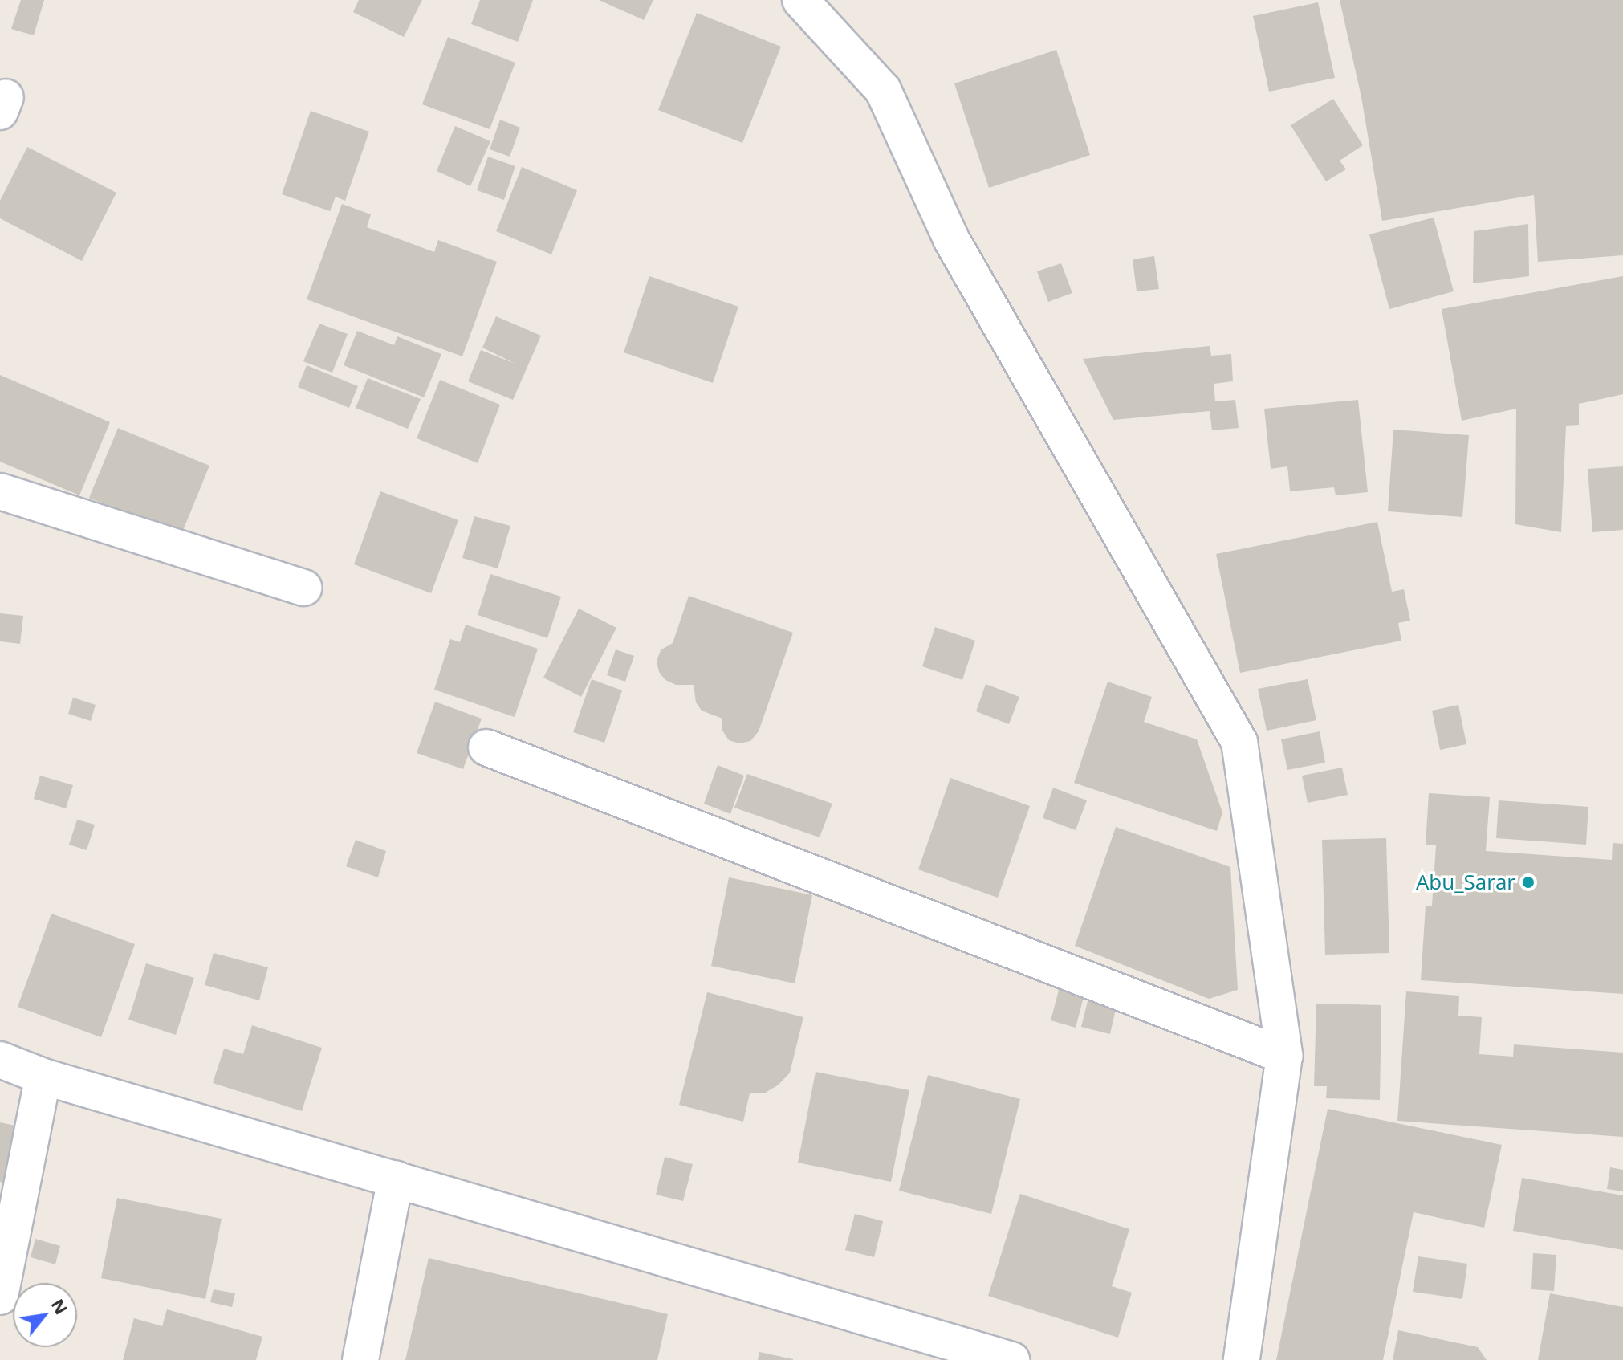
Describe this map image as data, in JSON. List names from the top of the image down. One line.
{"places":["Abu_Sarar"],"north":"top right"}
